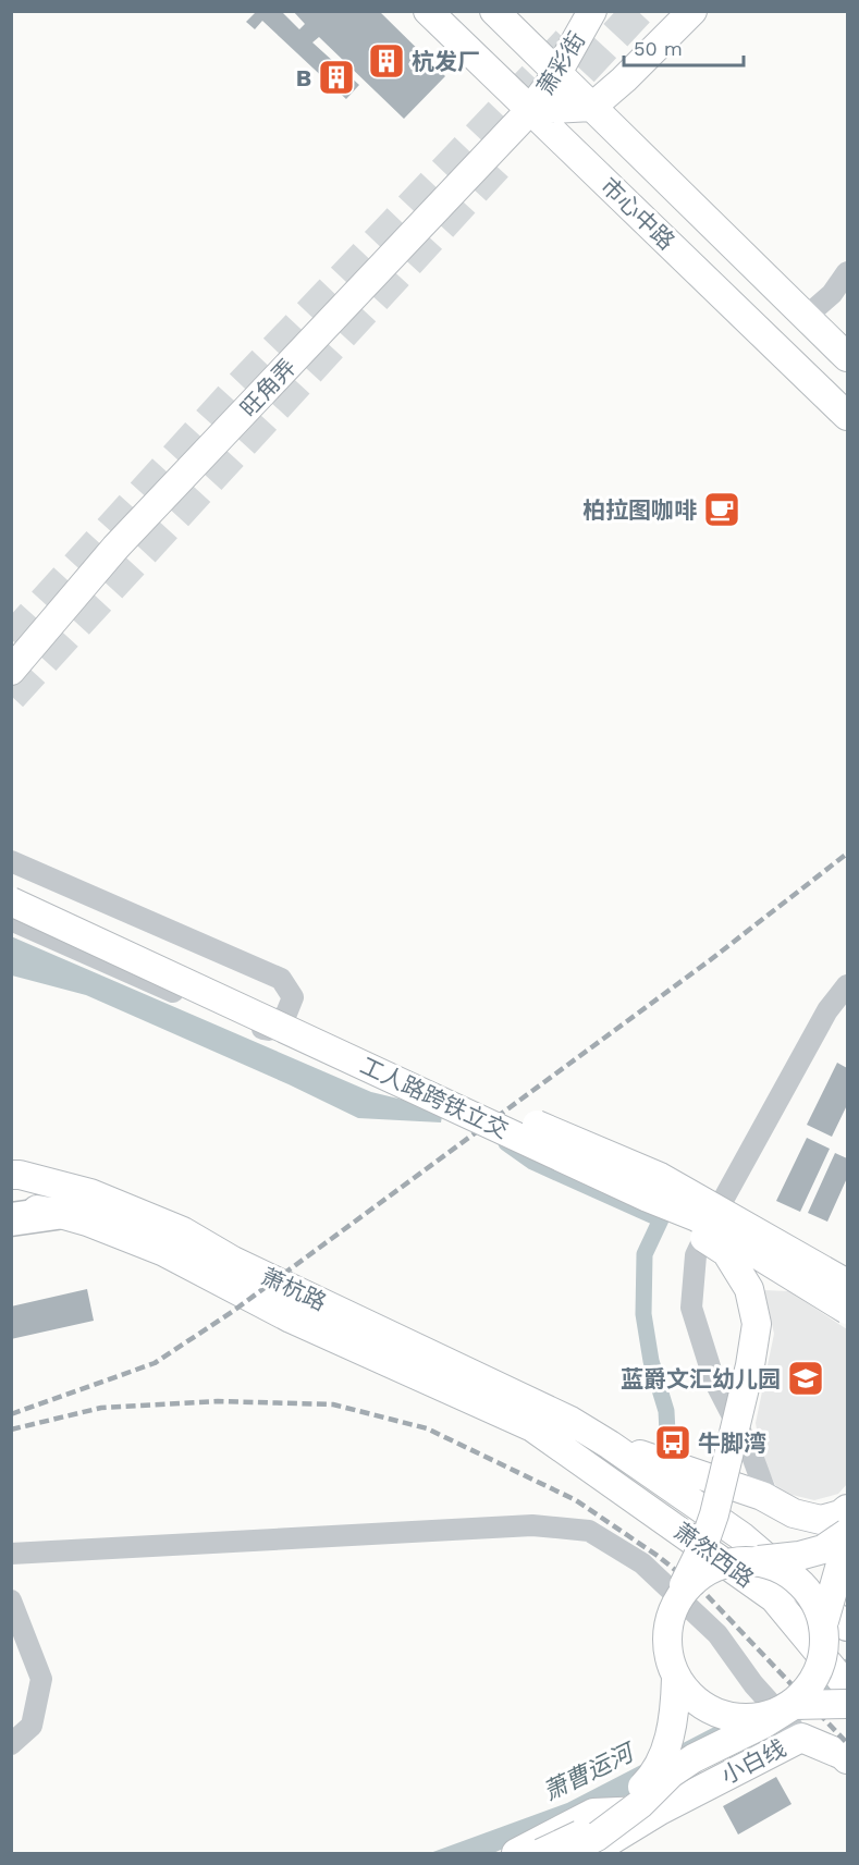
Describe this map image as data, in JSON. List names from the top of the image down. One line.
{"streets":{"main road":["萧彩街","市心中路","旺角弄","工人路跨铁立交","萧杭路","萧然西路","小白线"]},"crossings":[["萧彩街","市心中路"],["萧彩街","旺角弄"],["市心中路","旺角弄"],["萧杭路","萧然西路"]],"water":["萧曹运河"],"places":{"building":["杭发厂","B"],"cafe":["柏拉图咖啡"],"school or university":["蓝爵文汇幼儿园"],"bus stop":["牛脚湾"]},"scale_bar":"50 m"}
